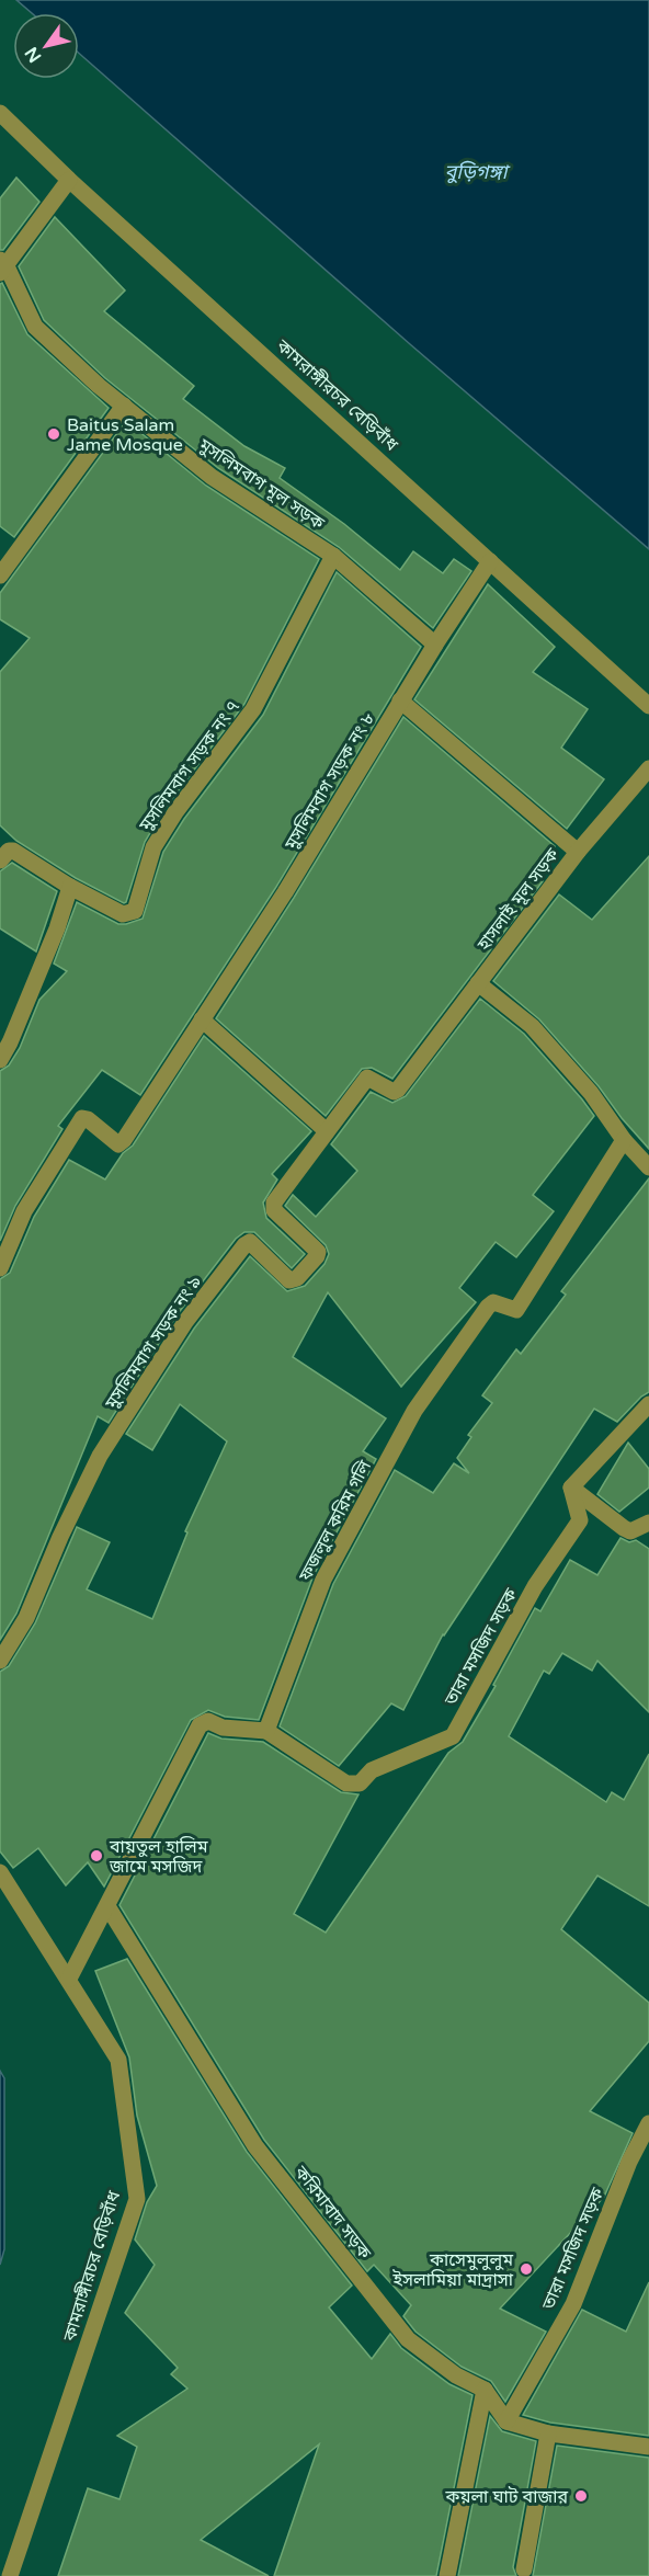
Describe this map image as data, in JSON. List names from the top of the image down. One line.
{"streets":{"street":["কামরাঙ্গীরচর বেড়িবাঁধ","মুসলিমবাগ মূল সড়ক","মুসলিমবাগ সড়ক নং ৭","মুসলিমবাগ সড়ক নং ৮","হাসলাই মূল সড়ক","মুসলিমবাগ সড়ক নং ৯","ফজলুল করিম গলি","তারা মসজিদ সড়ক","করিমাবাদ সড়ক"]},"crossings":[["কামরাঙ্গীরচর বেড়িবাঁধ","মুসলিমবাগ সড়ক নং ৮"],["মুসলিমবাগ মূল সড়ক","মুসলিমবাগ সড়ক নং ৭"],["মুসলিমবাগ মূল সড়ক","মুসলিমবাগ সড়ক নং ৮"],["মুসলিমবাগ সড়ক নং ৮","হাসলাই মূল সড়ক"],["হাসলাই মূল সড়ক","মুসলিমবাগ সড়ক নং ৯"],["ফজলুল করিম গলি","তারা মসজিদ সড়ক"],["তারা মসজিদ সড়ক","করিমাবাদ সড়ক"]],"water":["বুড়িগঙ্গা"],"places":["Baitus Salam Jame Mosque","বায়তুল হালিম জামে মসজিদ","কাসেমুলুলুম ইসলামিয়া মাদ্রাসা","কয়লা ঘাট বাজার"],"north":"bottom left"}
